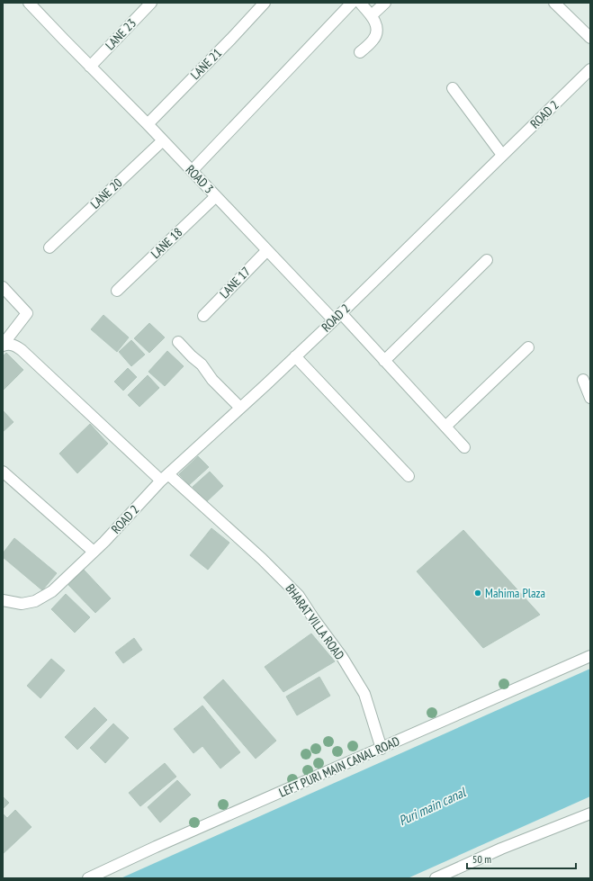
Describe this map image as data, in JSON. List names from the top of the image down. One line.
{"streets":{"street":["LANE 23","LANE 21","ROAD 2","ROAD 3","LANE 20","LANE 18","LANE 17","BHARAT VILLA ROAD","LEFT PURI MAIN CANAL ROAD"]},"crossings":[["LANE 23","ROAD 3"],["LANE 21","ROAD 3"],["ROAD 2","ROAD 3"],["ROAD 2","BHARAT VILLA ROAD"],["ROAD 3","LANE 20"],["ROAD 3","LANE 18"],["ROAD 3","LANE 17"],["BHARAT VILLA ROAD","LEFT PURI MAIN CANAL ROAD"]],"water":["Puri main canal"],"places":["Mahima Plaza"],"scale_bar":"50 m"}
